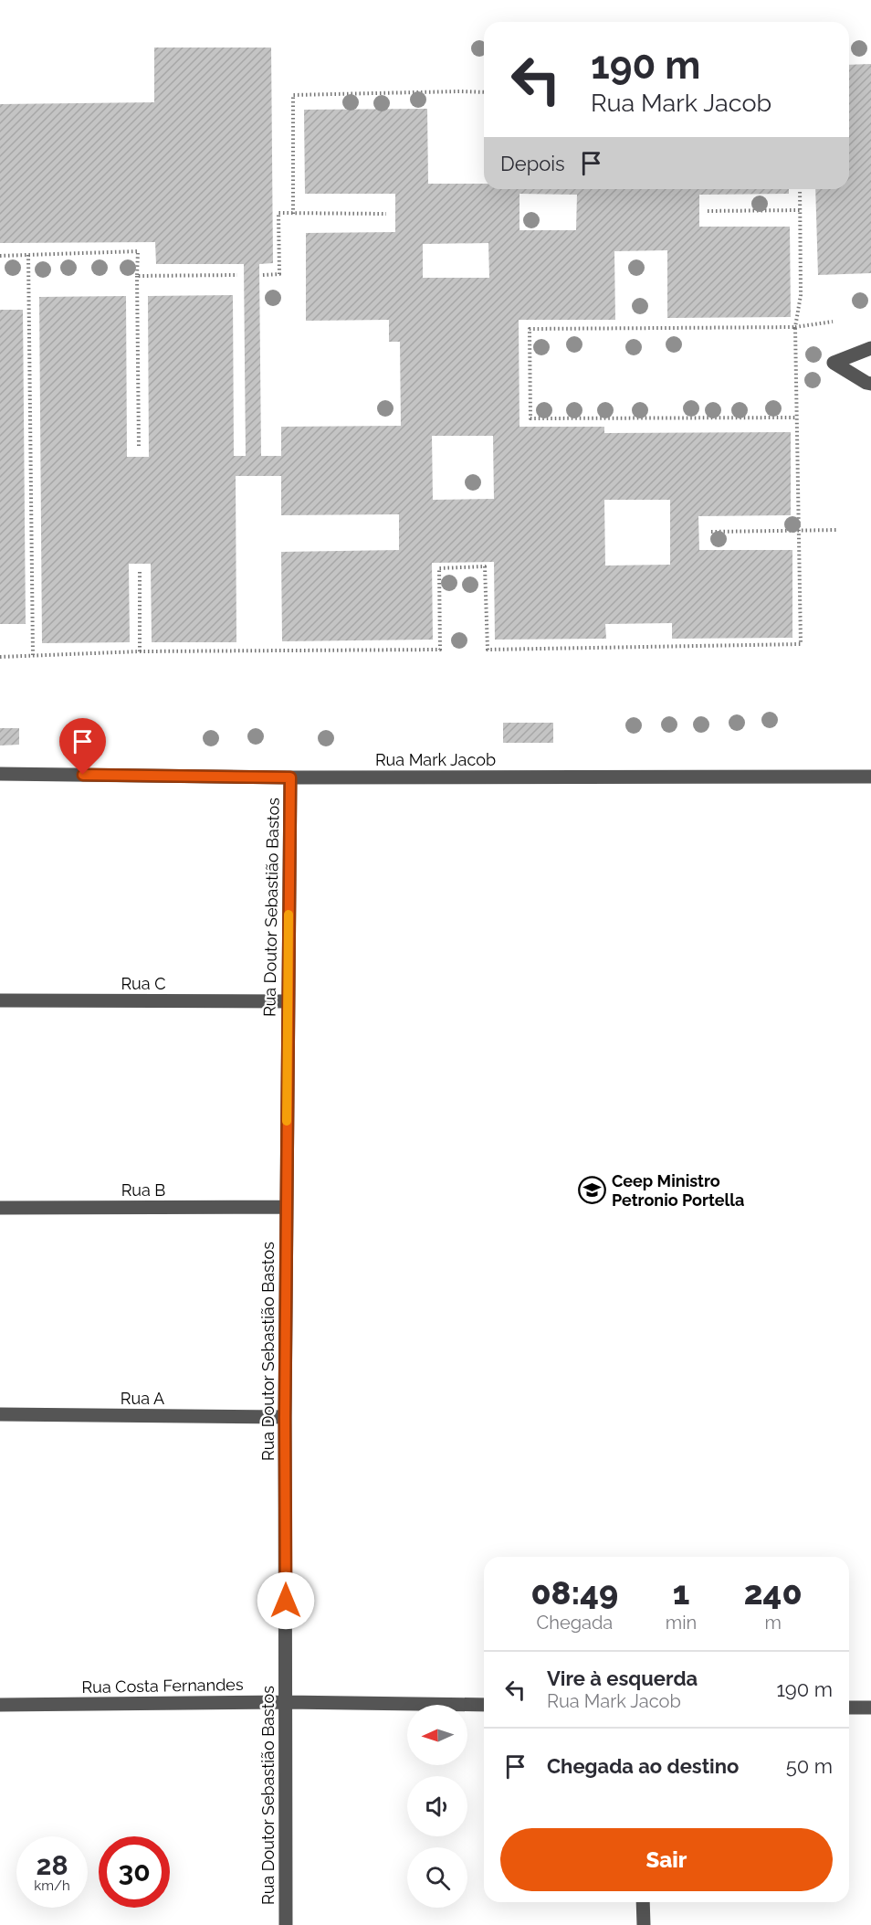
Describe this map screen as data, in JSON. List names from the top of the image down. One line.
{"streets":{"street":["Rua Mark Jacob","Rua Doutor Sebastião Bastos","Rua C","Rua B","Rua A","Rua Costa Fernandes"]},"crossings":[["Rua Mark Jacob","Rua Doutor Sebastião Bastos"],["Rua Doutor Sebastião Bastos","Rua C"],["Rua Doutor Sebastião Bastos","Rua B"],["Rua Doutor Sebastião Bastos","Rua A"],["Rua Doutor Sebastião Bastos","Rua Costa Fernandes"]],"places":{"school or university":["Ceep Ministro Petronio Portella"]},"north":"left","page":{"turn":["190 m","Rua Mark Jacob"],"then":"Depois","eta":["08:49","Chegada","1","min","240","m"],"list":[{"name":"Vire à esquerda","note":"Rua Mark Jacob","value":"190 m"},{"name":"Chegada ao destino","value":"50 m"}],"buttons":"Sair","speed":"28 km/h","limit":"30"}}
